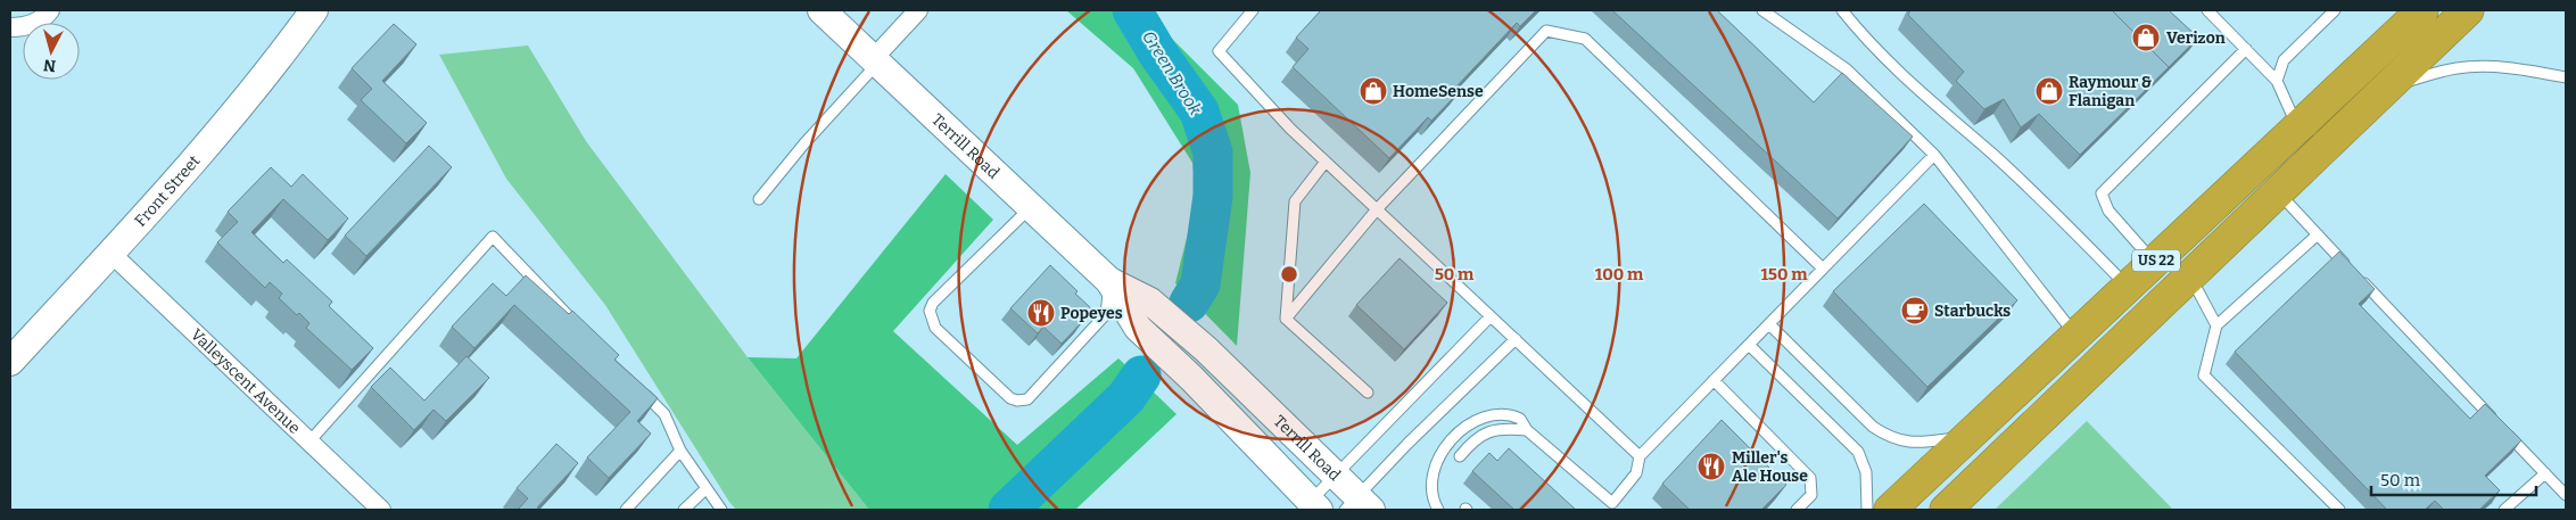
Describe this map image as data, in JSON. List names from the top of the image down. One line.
{"streets":{"highway":["US 22"],"street":["Terrill Road","Front Street","Valleyscent Avenue"]},"crossings":[["Front Street","Valleyscent Avenue"]],"water":["Green Brook"],"places":{"shop":["Verizon","HomeSense","Raymour & Flanigan"],"cafe":["Starbucks"],"restaurant":["Popeyes","Miller's Ale House"]},"scale_bar":"50 m","north":"bottom","rings":["50 m","100 m","150 m"]}
